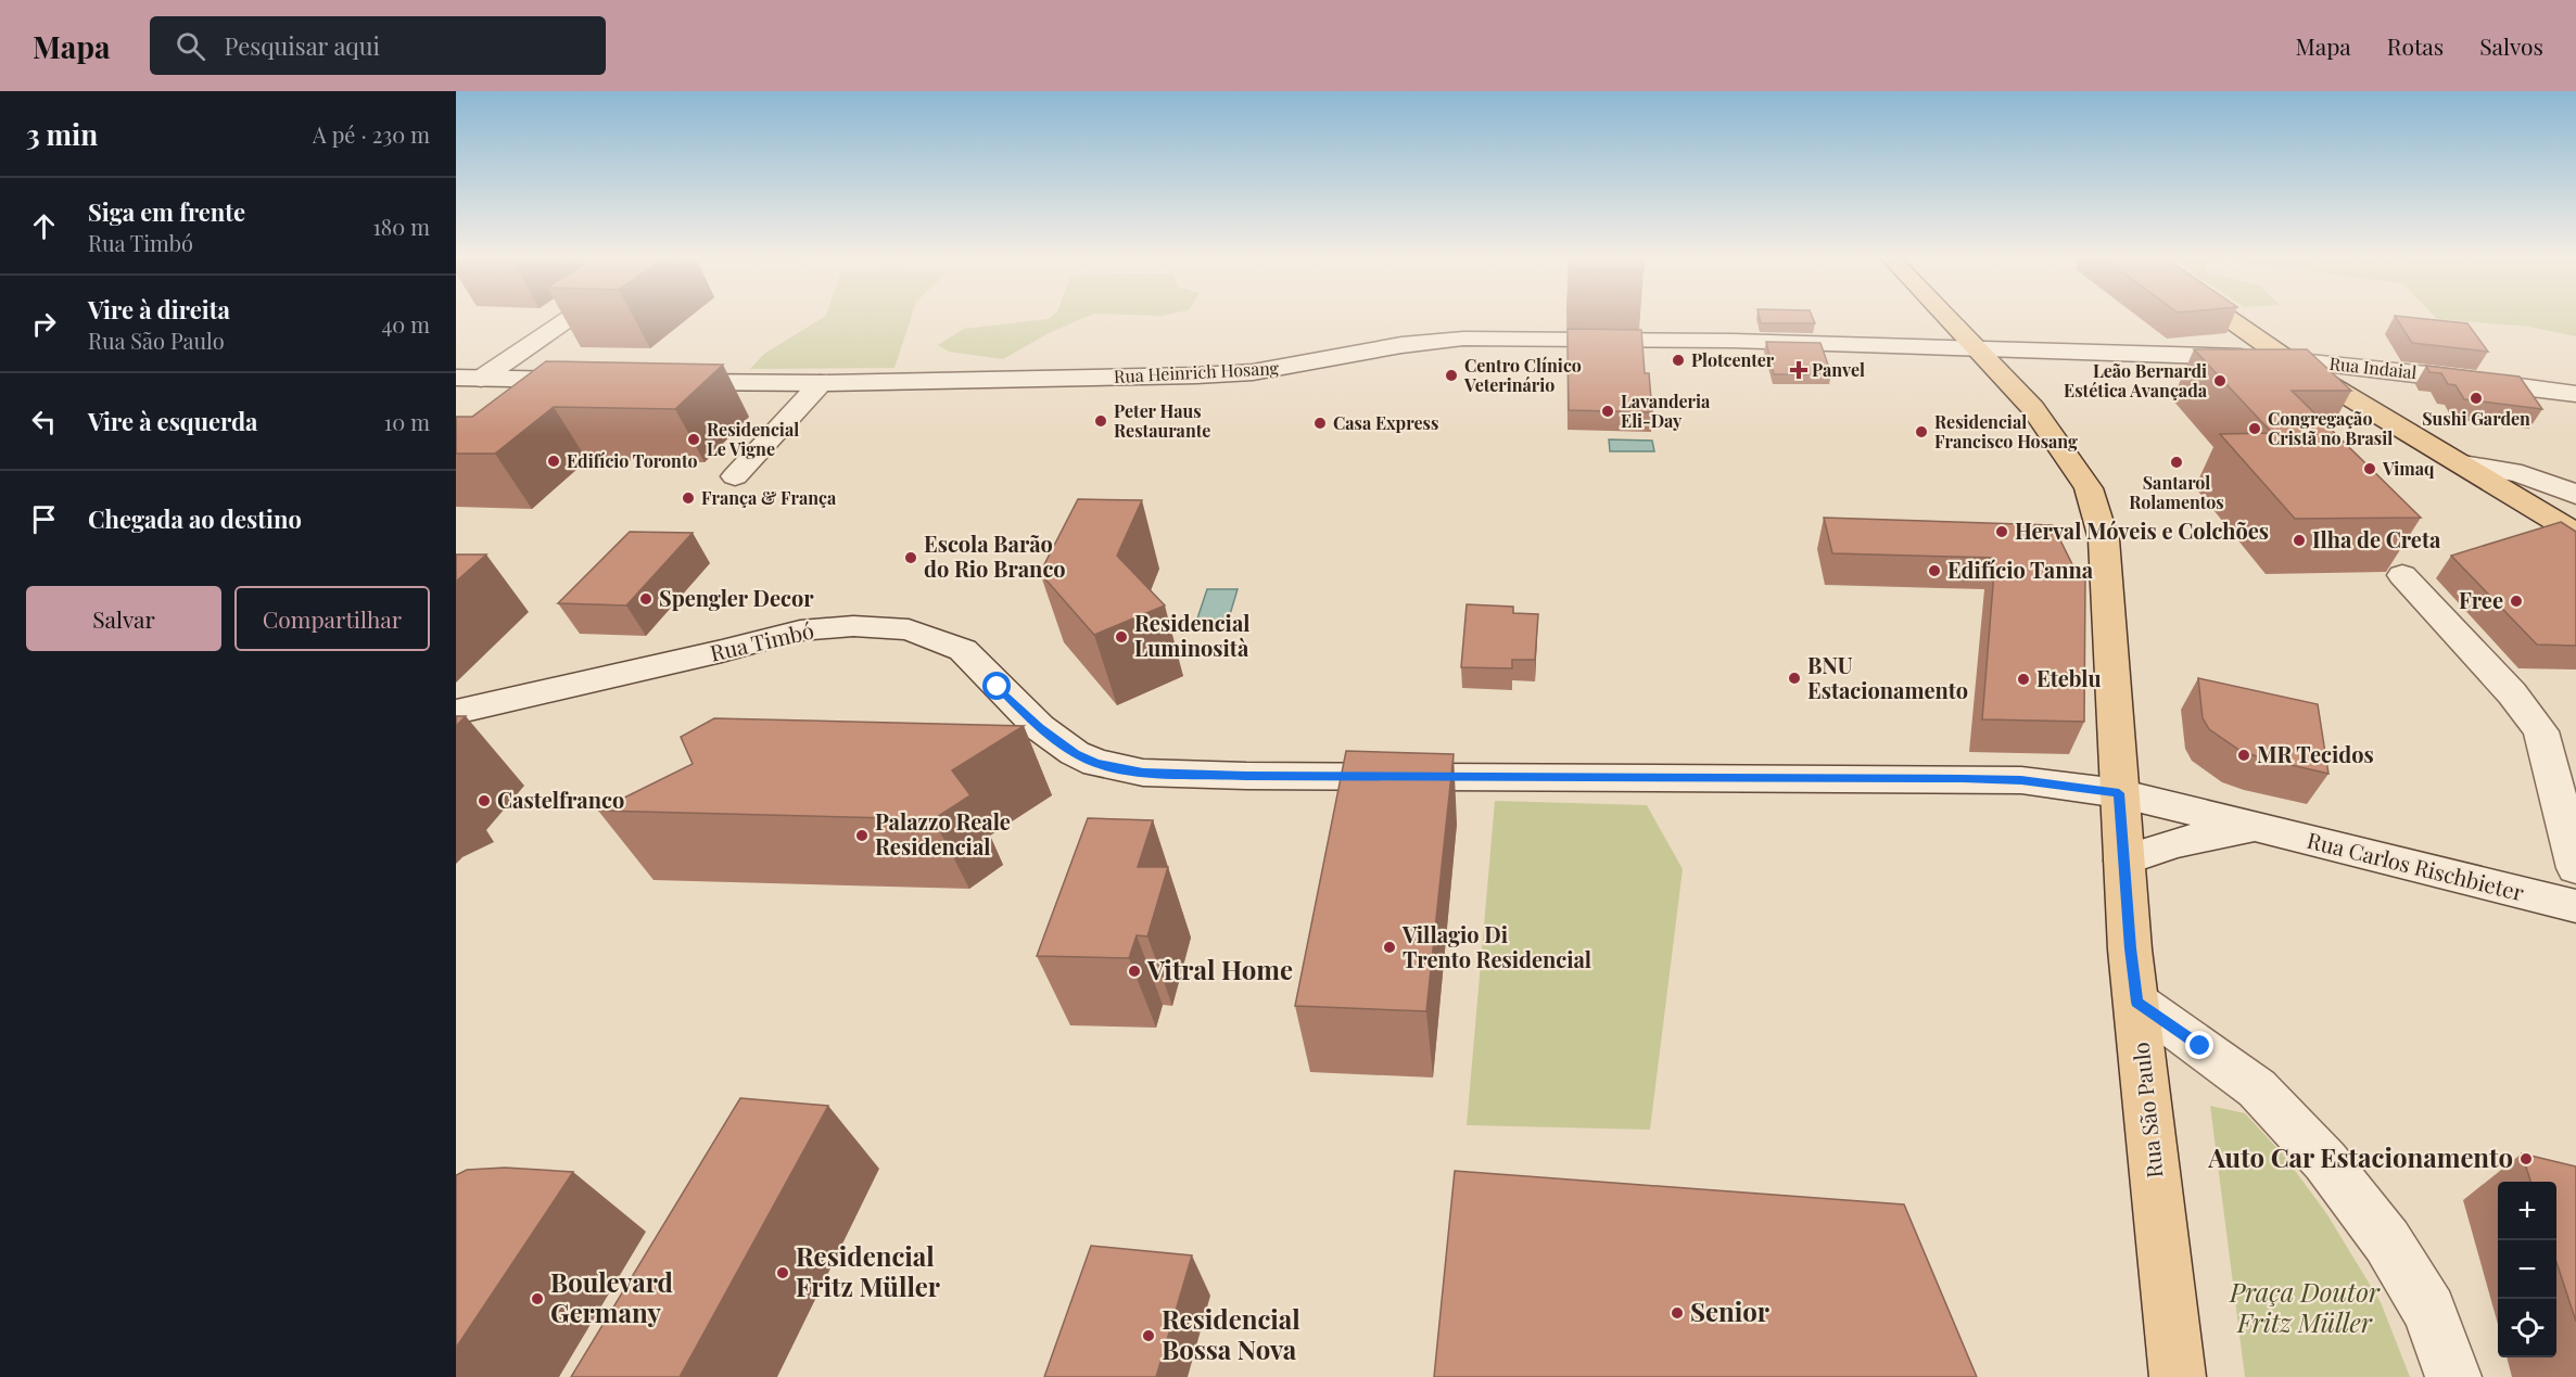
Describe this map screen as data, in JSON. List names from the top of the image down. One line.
{"streets":{"main road":["Rua Indaial","Rua Heinrich Hosang","Rua Timbó","Rua Carlos Rischbieter","Rua São Paulo"]},"crossings":[["Rua Indaial","Rua Heinrich Hosang"],["Rua Indaial","Rua São Paulo"],["Rua Heinrich Hosang","Rua São Paulo"],["Rua Timbó","Rua Carlos Rischbieter"],["Rua Timbó","Rua São Paulo"],["Rua Carlos Rischbieter","Rua São Paulo"]],"parks":["Praça Doutor Fritz Müller"],"places":{"other":["Plotcenter","Centro Clínico Veterinário","Leão Bernardi Estética Avançada","Sushi Garden","Lavanderia Eli-Day","Peter Haus Restaurante","Casa Express","Congregação Cristã no Brasil","Residencial Francisco Hosang","Residencial Le Vigne","Edifício Toronto","Santarol Rolamentos","Vimaq","França & França","Herval Móveis e Colchões","Ilha de Creta","Escola Barão do Rio Branco","Edifício Tanna","Spengler Decor","Free","Residencial Luminosità","BNU Estacionamento","Eteblu","MR Tecidos","Castelfranco","Palazzo Reale Residencial","Villagio Di Trento Residencial","Vitral Home","Auto Car Estacionamento","Residencial Fritz Müller","Boulevard Germany","Senior","Residencial Bossa Nova"],"health":["Panvel"]},"page":{"header":"Mapa","search":"Pesquisar aqui","nav":["Mapa","Rotas","Salvos"],"heading":["3 min","A pé · 230 m"],"list":[["Siga em frente","Rua Timbó","180 m"],["Vire à direita","Rua São Paulo","40 m"],["Vire à esquerda","10 m"],"Chegada ao destino"],"buttons":["Salvar","Compartilhar"],"map_buttons":["+","−"]}}
